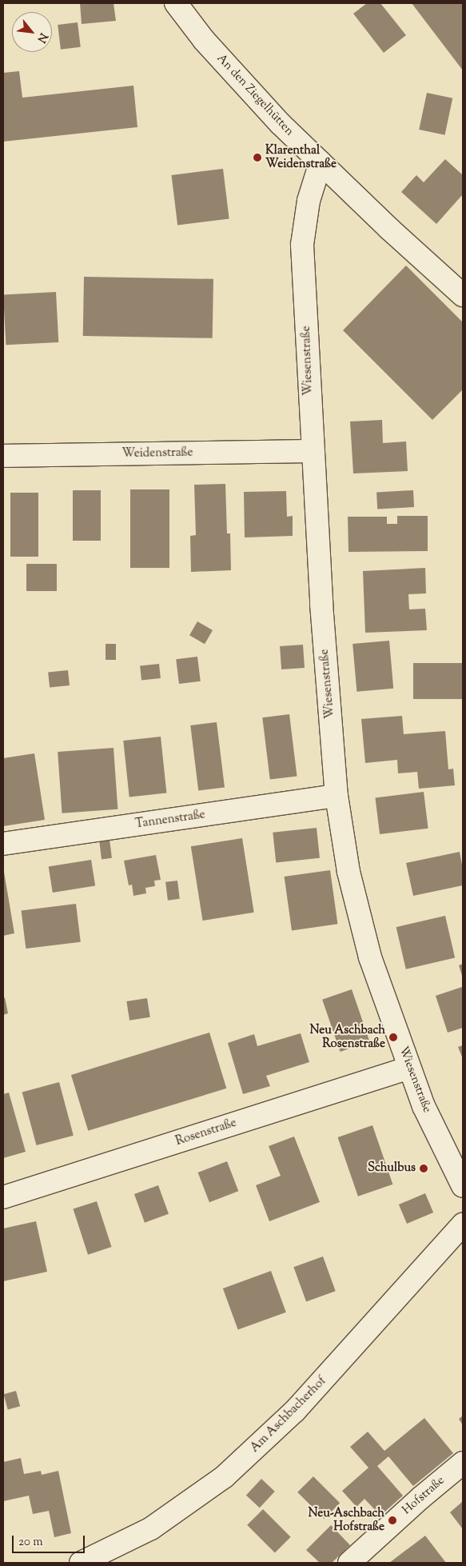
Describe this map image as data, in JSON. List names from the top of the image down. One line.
{"streets":{"street":["An den Ziegelhütten","Wiesenstraße","Weidenstraße","Tannenstraße","Rosenstraße","Am Aschbacherhof","Hofstraße"]},"crossings":[["An den Ziegelhütten","Wiesenstraße"],["Wiesenstraße","Weidenstraße"],["Wiesenstraße","Tannenstraße"],["Wiesenstraße","Rosenstraße"]],"places":["Klarenthal Weidenstraße","Neu Aschbach Rosenstraße","Schulbus","Neu-Aschbach Hofstraße"],"scale_bar":"20 m","north":"bottom right"}
